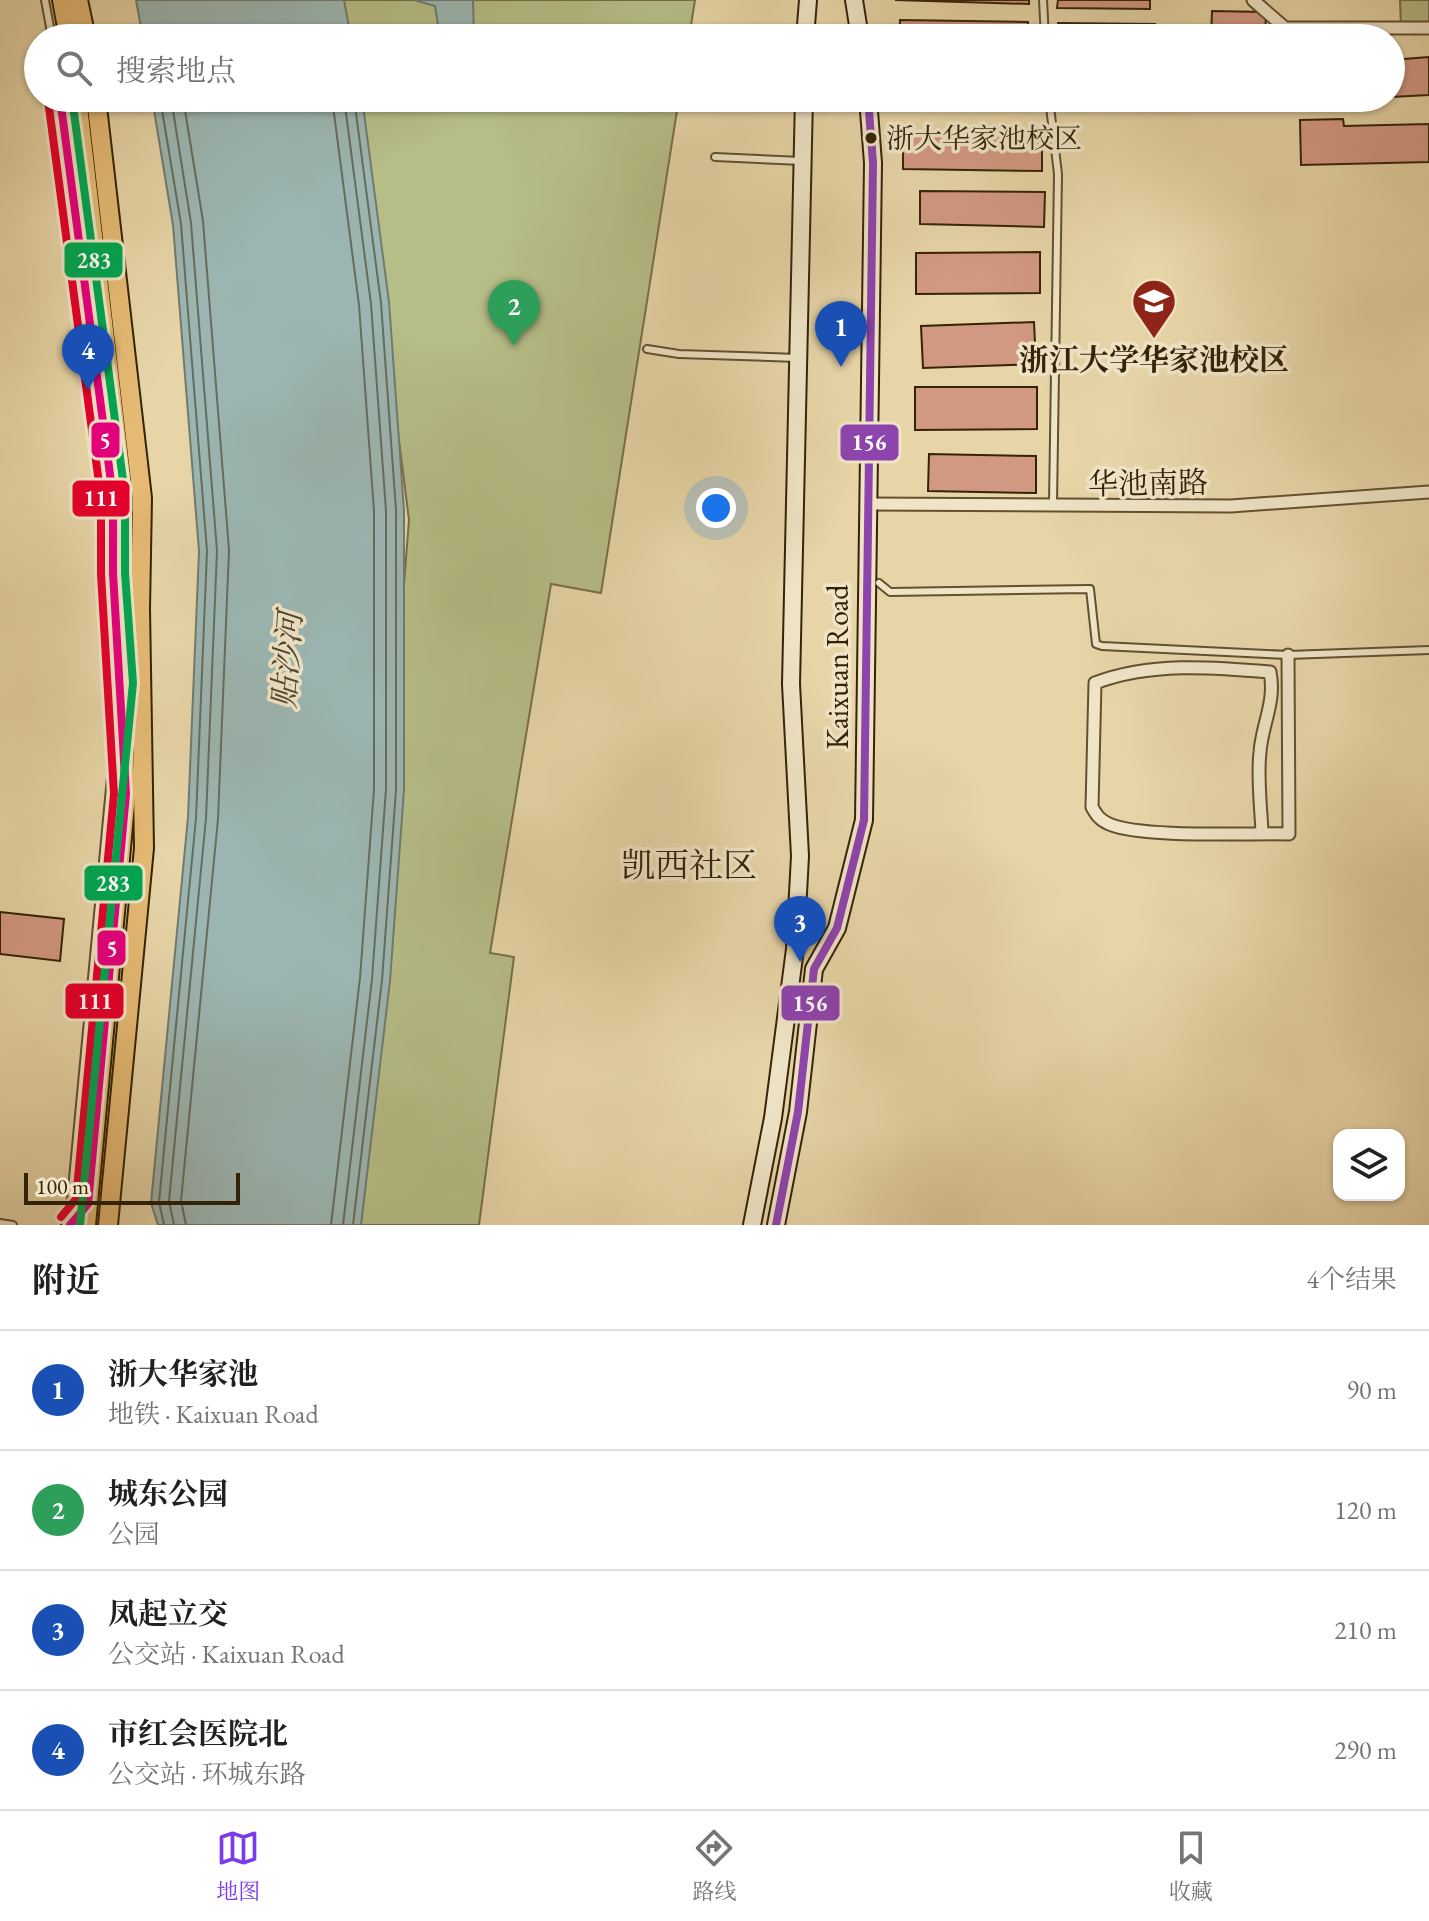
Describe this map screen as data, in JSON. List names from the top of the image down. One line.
{"streets":{"main road":["Kaixuan Road"],"street":["华池南路"]},"crossings":[["华池南路","Kaixuan Road"]],"districts":["凯西社区"],"water":["贴沙河"],"places":{"other":["浙大华家池校区"],"school or university":["浙江大学华家池校区"]},"lines":["transit line 156","transit line 5","transit line 111","transit line 283"],"scale_bar":"100 m","page":{"search":"搜索地点","pins":["2","1","4","3"],"scale":"100 m","heading":["附近","4个结果"],"list":[{"mark":"1","name":"浙大华家池","note":"地铁 · Kaixuan Road","value":"90 m"},{"mark":"2","name":"城东公园","note":"公园","value":"120 m"},{"mark":"3","name":"凤起立交","note":"公交站 · Kaixuan Road","value":"210 m"},{"mark":"4","name":"市红会医院北","note":"公交站 · 环城东路","value":"290 m"}],"nav":["地图","路线","收藏"]}}
